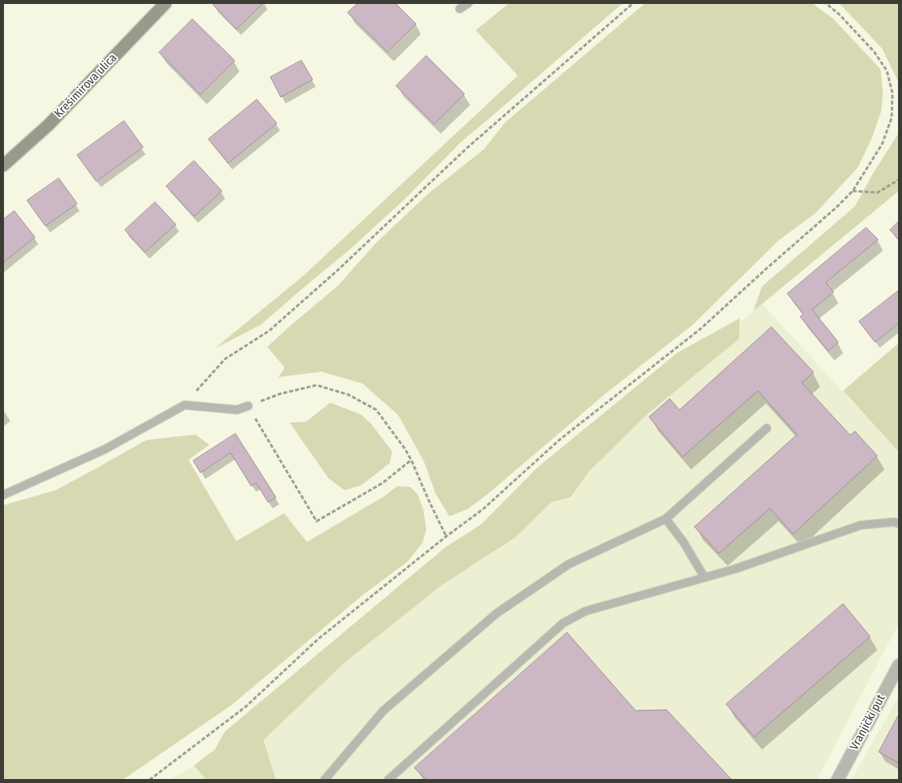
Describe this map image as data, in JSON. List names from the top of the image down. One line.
{"streets":{"main road":["Krešimirova ulica"],"street":["Vranjički put"]}}
